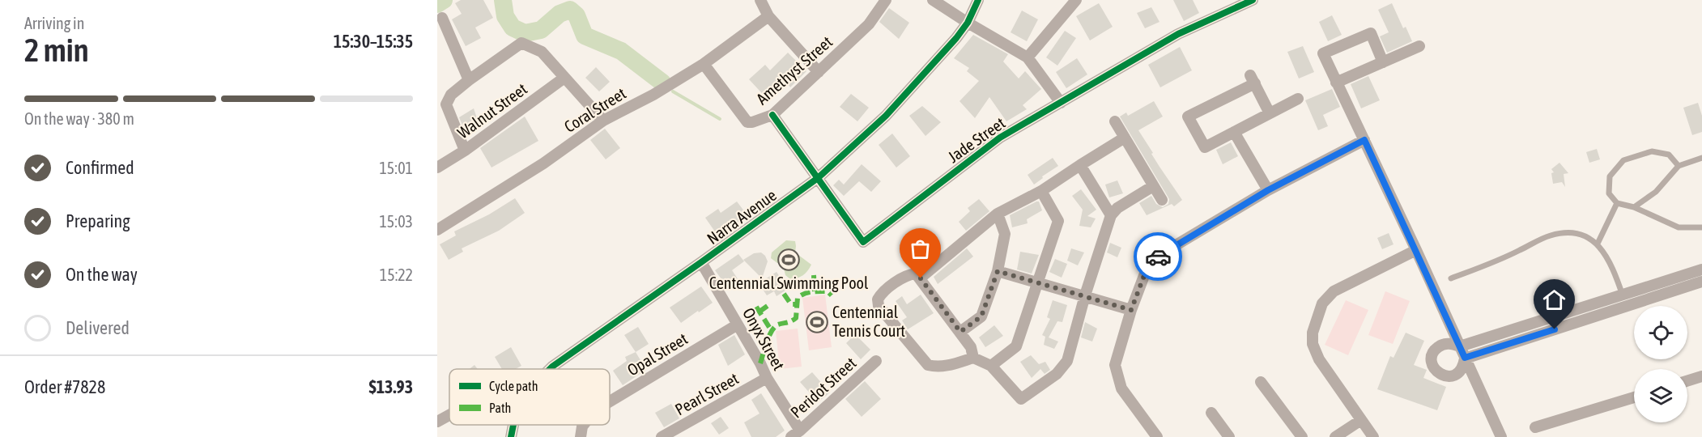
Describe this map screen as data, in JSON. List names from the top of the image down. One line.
{"streets":{"street":["Amethyst Street","Coral Street","Walnut Street","Jade Street","Narra Avenue","Onyx Street","Opal Street","Peridot Street","Pearl Street"]},"crossings":[["Amethyst Street","Coral Street"],["Amethyst Street","Jade Street"],["Jade Street","Narra Avenue"],["Narra Avenue","Onyx Street"],["Onyx Street","Opal Street"],["Onyx Street","Peridot Street"],["Onyx Street","Pearl Street"]],"places":{"sports":["Centennial Swimming Pool","Centennial Tennis Court"]},"legend":["Cycle path","Path"],"page":{"heading":["2 min","Arriving in","15:30–15:35"],"panel":["Order #7828","$13.93"],"bar":"On the way · 380 m","list":[["Confirmed","15:01"],["Preparing","15:03"],["On the way","15:22"],"Delivered"]}}
